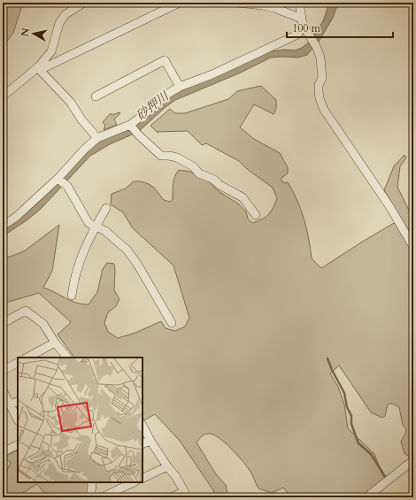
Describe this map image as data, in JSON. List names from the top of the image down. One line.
{"water":["砂押川"],"scale_bar":"100 m","north":"left"}
